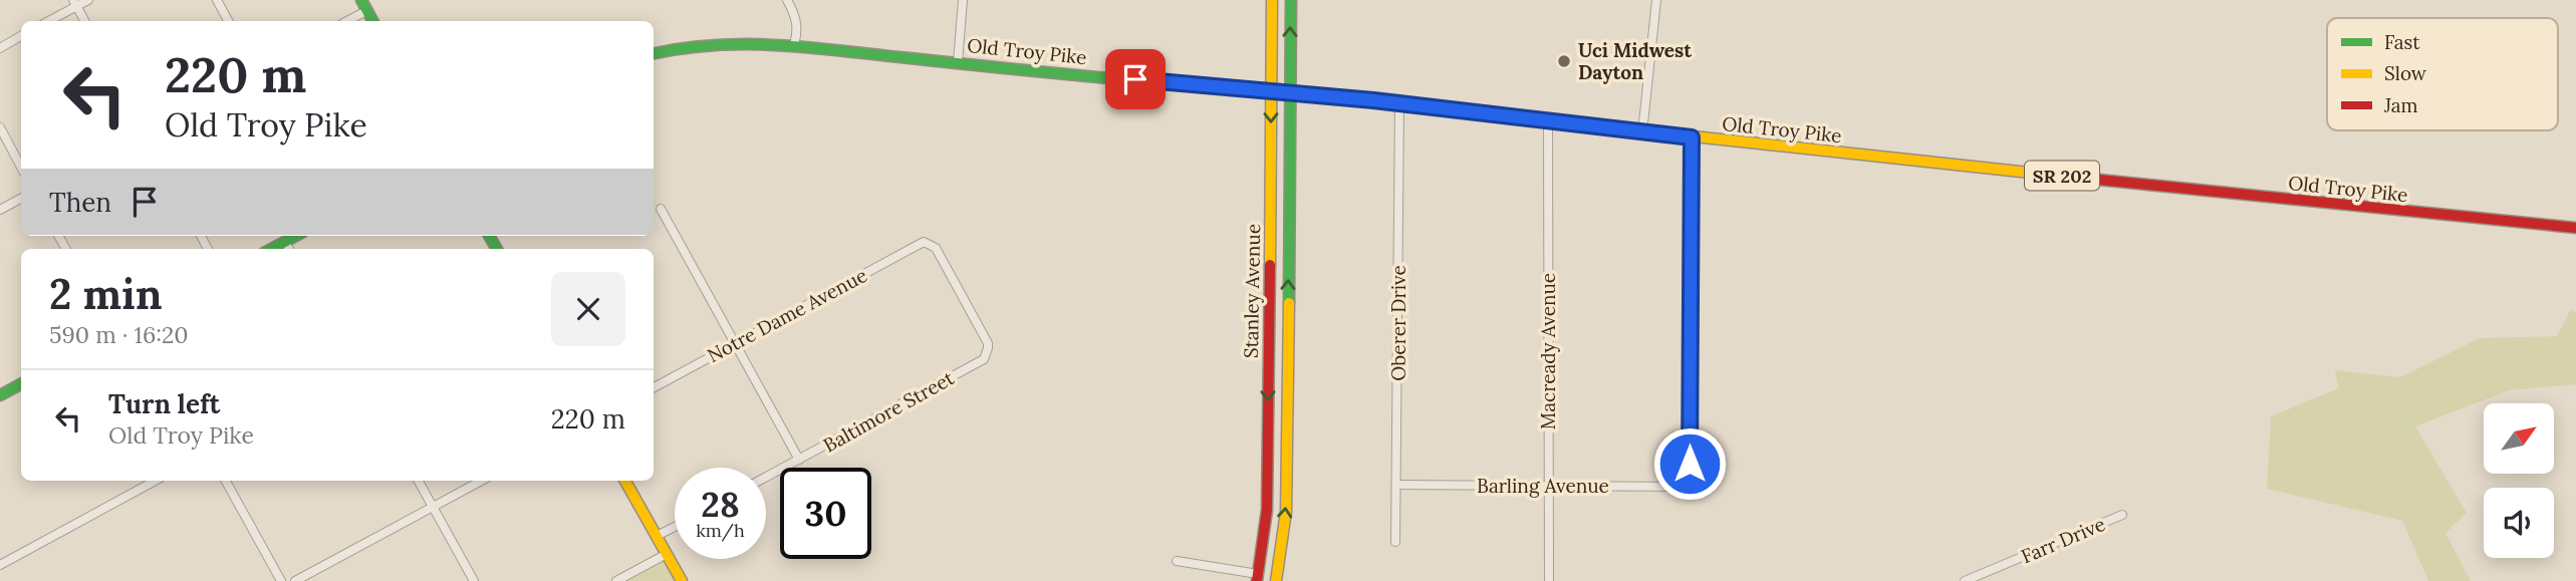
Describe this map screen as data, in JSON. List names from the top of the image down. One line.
{"streets":{"main road":["Old Troy Pike","SR 202","Stanley Avenue"],"street":["Notre Dame Avenue","Oberer Drive","Macready Avenue","Baltimore Street","Barling Avenue","Farr Drive"]},"crossings":[["Old Troy Pike","Stanley Avenue"],["Old Troy Pike","Oberer Drive"],["Old Troy Pike","Macready Avenue"],["Old Troy Pike","Barling Avenue"],["Notre Dame Avenue","Baltimore Street"],["Oberer Drive","Barling Avenue"],["Macready Avenue","Barling Avenue"]],"places":["Uci Midwest Dayton"],"legend":["Fast","Slow","Jam"],"north":"top right","page":{"turn":["220 m","Old Troy Pike"],"then":"Then","heading":["2 min","590 m · 16:20"],"list":[{"name":"Turn left","note":"Old Troy Pike","value":"220 m"}],"speed":"28 km/h","limit":"30"}}
